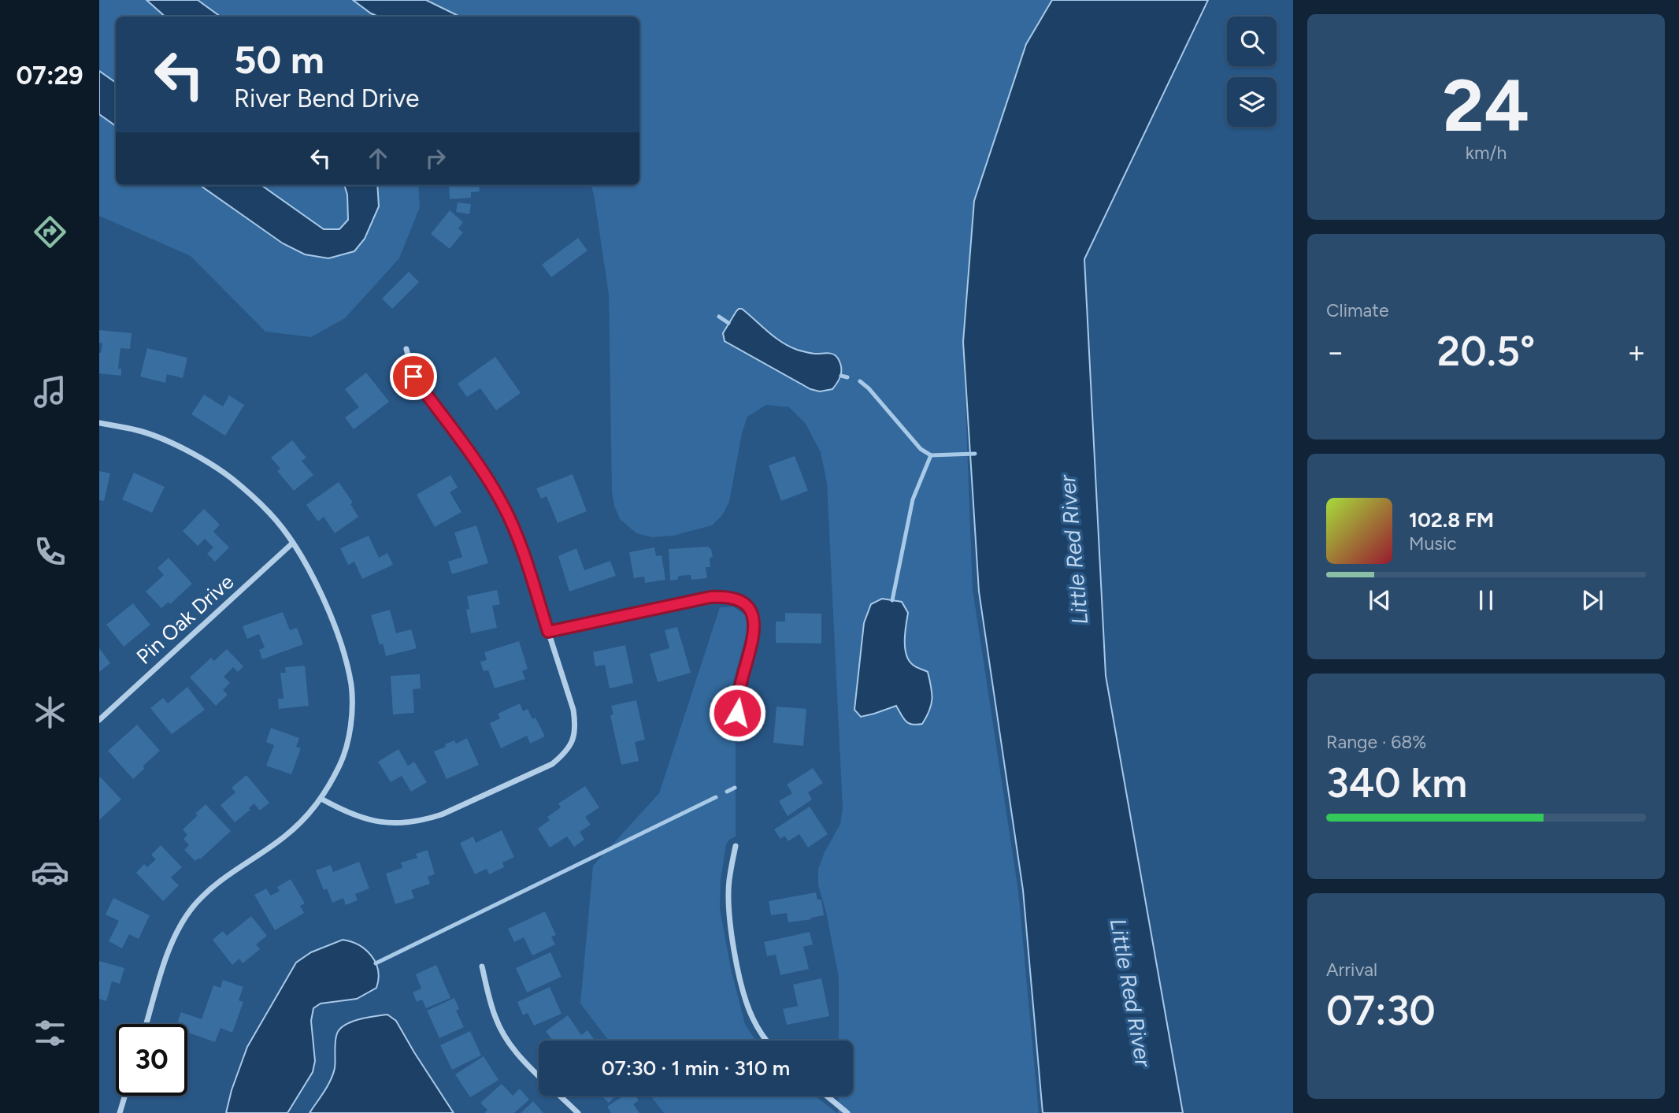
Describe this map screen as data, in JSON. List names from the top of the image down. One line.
{"streets":{"street":["Pin Oak Drive"]},"water":["Little Red River"],"page":{"tabs":"07:29","tile":[["24","km/h"],"Climate",["Range · 68%","340 km"],["Arrival","07:30"]],"turn":["50 m","River Bend Drive"],"heat":["−","20.5°","+"],"song":["102.8 FM","Music"],"limit":"30","trip":"07:30 · 1 min · 310 m"}}
